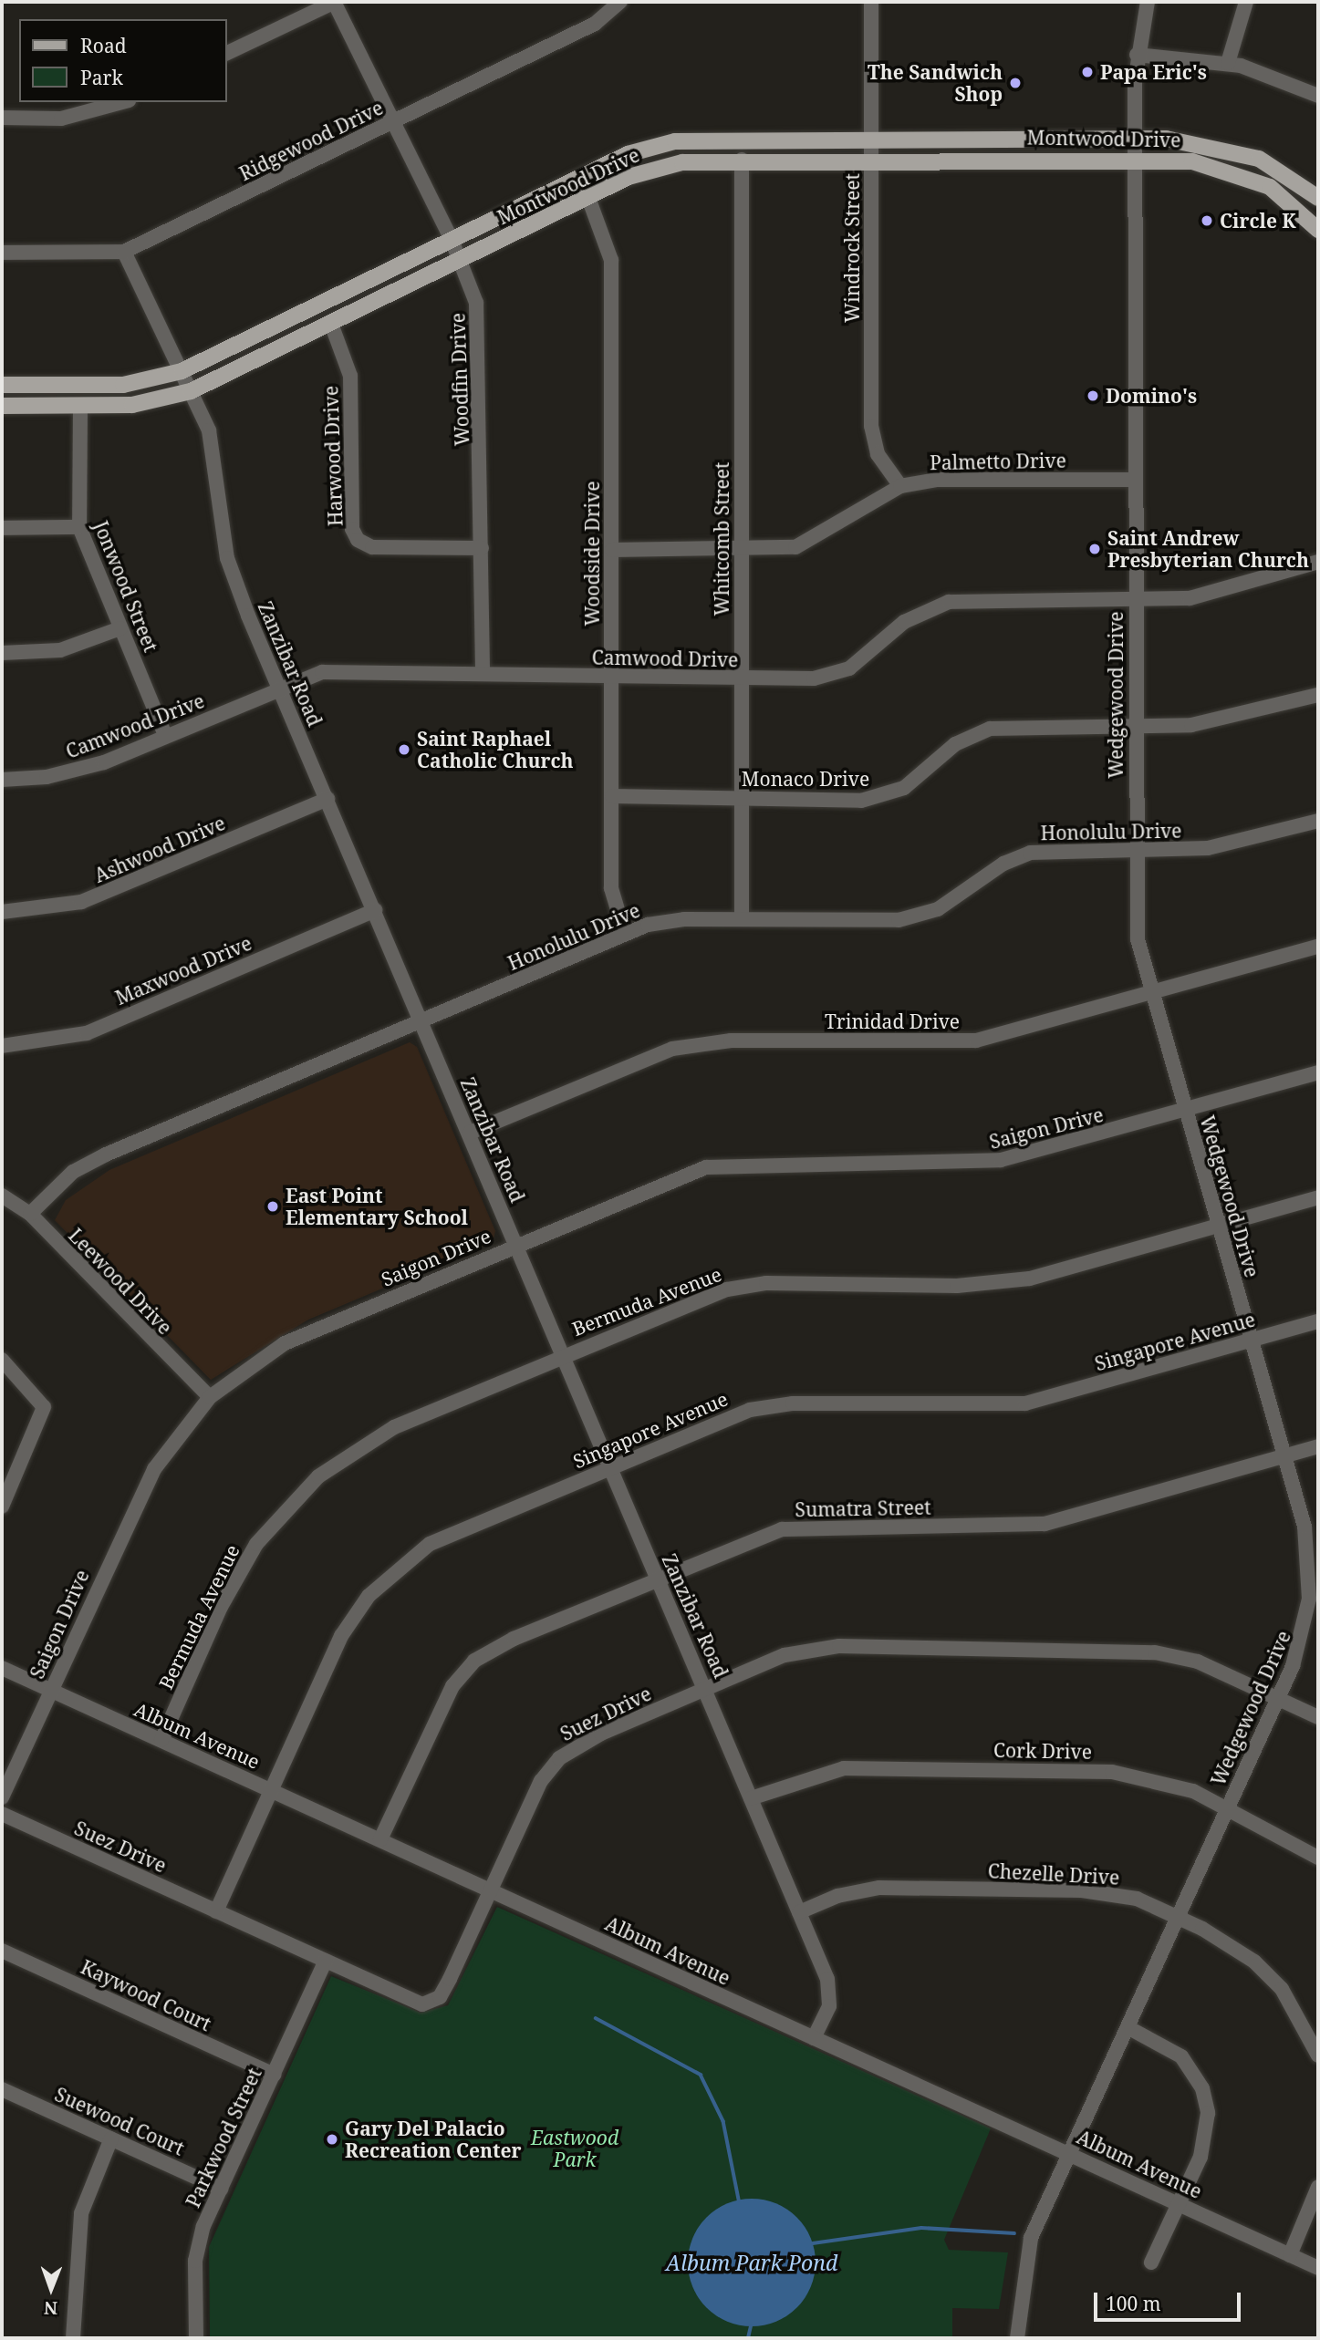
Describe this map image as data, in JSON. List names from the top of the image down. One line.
{"streets":{"main road":["Montwood Drive"],"street":["Ridgewood Drive","Windrock Street","Woodfin Drive","Harwood Drive","Palmetto Drive","Whitcomb Street","Woodside Drive","Jonwood Street","Camwood Drive","Zanzibar Road","Wedgewood Drive","Monaco Drive","Honolulu Drive","Ashwood Drive","Maxwood Drive","Trinidad Drive","Saigon Drive","Leewood Drive","Bermuda Avenue","Singapore Avenue","Sumatra Street","Suez Drive","Album Avenue","Cork Drive","Chezelle Drive","Kaywood Court","Suewood Court","Parkwood Street"]},"crossings":[["Montwood Drive","Windrock Street"],["Montwood Drive","Woodfin Drive"],["Montwood Drive","Harwood Drive"],["Montwood Drive","Whitcomb Street"],["Montwood Drive","Woodside Drive"],["Montwood Drive","Jonwood Street"],["Montwood Drive","Zanzibar Road"],["Montwood Drive","Wedgewood Drive"],["Ridgewood Drive","Woodfin Drive"],["Ridgewood Drive","Zanzibar Road"],["Windrock Street","Palmetto Drive"],["Woodfin Drive","Harwood Drive"],["Woodfin Drive","Camwood Drive"],["Palmetto Drive","Whitcomb Street"],["Palmetto Drive","Woodside Drive"],["Palmetto Drive","Wedgewood Drive"],["Whitcomb Street","Camwood Drive"],["Whitcomb Street","Monaco Drive"],["Whitcomb Street","Honolulu Drive"],["Woodside Drive","Camwood Drive"],["Woodside Drive","Monaco Drive"],["Woodside Drive","Honolulu Drive"],["Jonwood Street","Camwood Drive"],["Camwood Drive","Zanzibar Road"],["Camwood Drive","Wedgewood Drive"],["Zanzibar Road","Honolulu Drive"],["Zanzibar Road","Ashwood Drive"],["Zanzibar Road","Maxwood Drive"],["Zanzibar Road","Trinidad Drive"],["Zanzibar Road","Saigon Drive"],["Zanzibar Road","Bermuda Avenue"],["Zanzibar Road","Singapore Avenue"],["Zanzibar Road","Sumatra Street"],["Zanzibar Road","Suez Drive"],["Zanzibar Road","Album Avenue"],["Zanzibar Road","Cork Drive"],["Zanzibar Road","Chezelle Drive"],["Wedgewood Drive","Monaco Drive"],["Wedgewood Drive","Honolulu Drive"],["Wedgewood Drive","Trinidad Drive"],["Wedgewood Drive","Saigon Drive"],["Wedgewood Drive","Bermuda Avenue"],["Wedgewood Drive","Singapore Avenue"],["Wedgewood Drive","Sumatra Street"],["Wedgewood Drive","Suez Drive"],["Wedgewood Drive","Album Avenue"],["Wedgewood Drive","Cork Drive"],["Wedgewood Drive","Chezelle Drive"],["Honolulu Drive","Leewood Drive"],["Saigon Drive","Leewood Drive"],["Saigon Drive","Album Avenue"],["Bermuda Avenue","Album Avenue"],["Singapore Avenue","Suez Drive"],["Singapore Avenue","Album Avenue"],["Sumatra Street","Album Avenue"],["Suez Drive","Album Avenue"],["Suez Drive","Parkwood Street"],["Kaywood Court","Parkwood Street"],["Suewood Court","Parkwood Street"]],"water":["Album Park Pond"],"parks":["Eastwood Park"],"places":["Papa Eric's","The Sandwich Shop","Circle K","Domino's","Saint Andrew Presbyterian Church","Saint Raphael Catholic Church","East Point Elementary School","Gary Del Palacio Recreation Center"],"legend":["Road","Park"],"scale_bar":"100 m","north":"bottom"}
